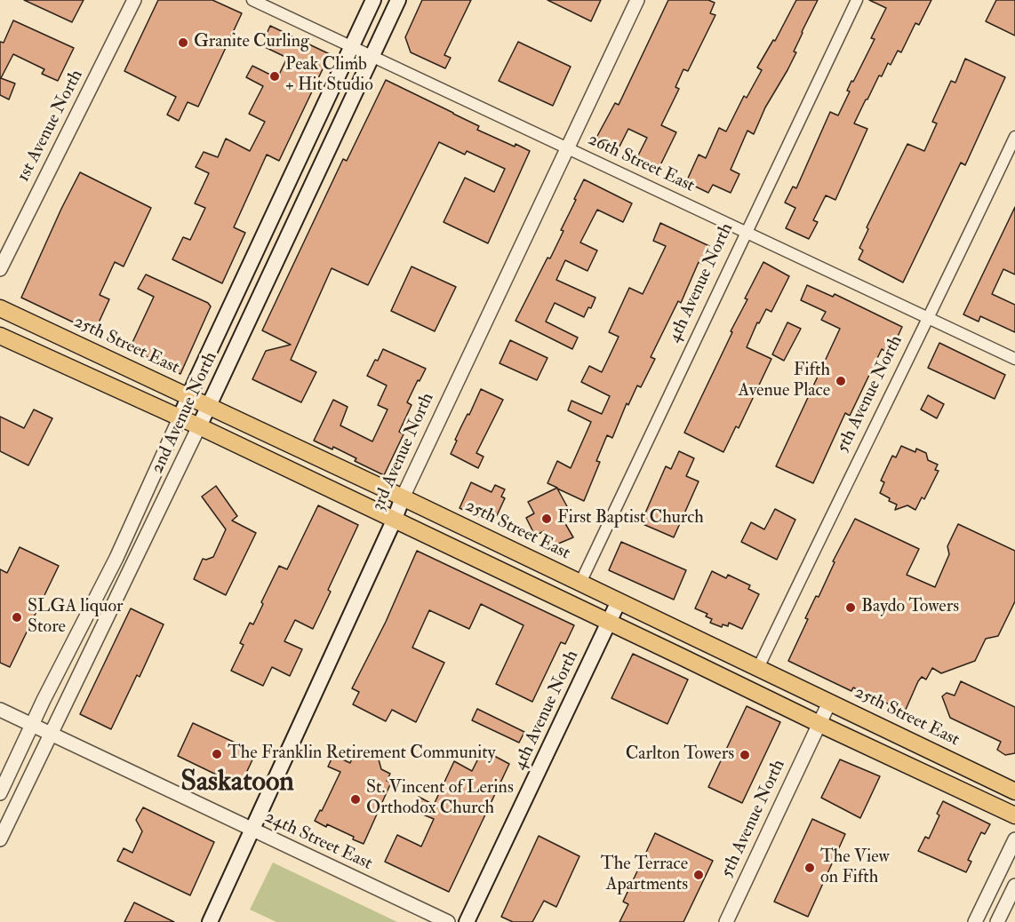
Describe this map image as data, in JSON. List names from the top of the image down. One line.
{"streets":{"main road":["4th Avenue North","25th Street East","2nd Avenue North","3rd Avenue North"],"street":["1st Avenue North","26th Street East","5th Avenue North","24th Street East"]},"crossings":[["26th Street East","4th Avenue North"],["26th Street East","5th Avenue North"],["26th Street East","2nd Avenue North"],["26th Street East","3rd Avenue North"],["4th Avenue North","25th Street East"],["25th Street East","5th Avenue North"],["25th Street East","2nd Avenue North"],["25th Street East","3rd Avenue North"],["2nd Avenue North","24th Street East"],["3rd Avenue North","24th Street East"]],"districts":["Saskatoon"],"places":["Granite Curling","Peak Climb + Hit Studio","Fifth Avenue Place","First Baptist Church","Baydo Towers","SLGA liquor Store","The Franklin Retirement Community","Carlton Towers","St. Vincent of Lerins Orthodox Church","The View on Fifth","The Terrace Apartments"]}
